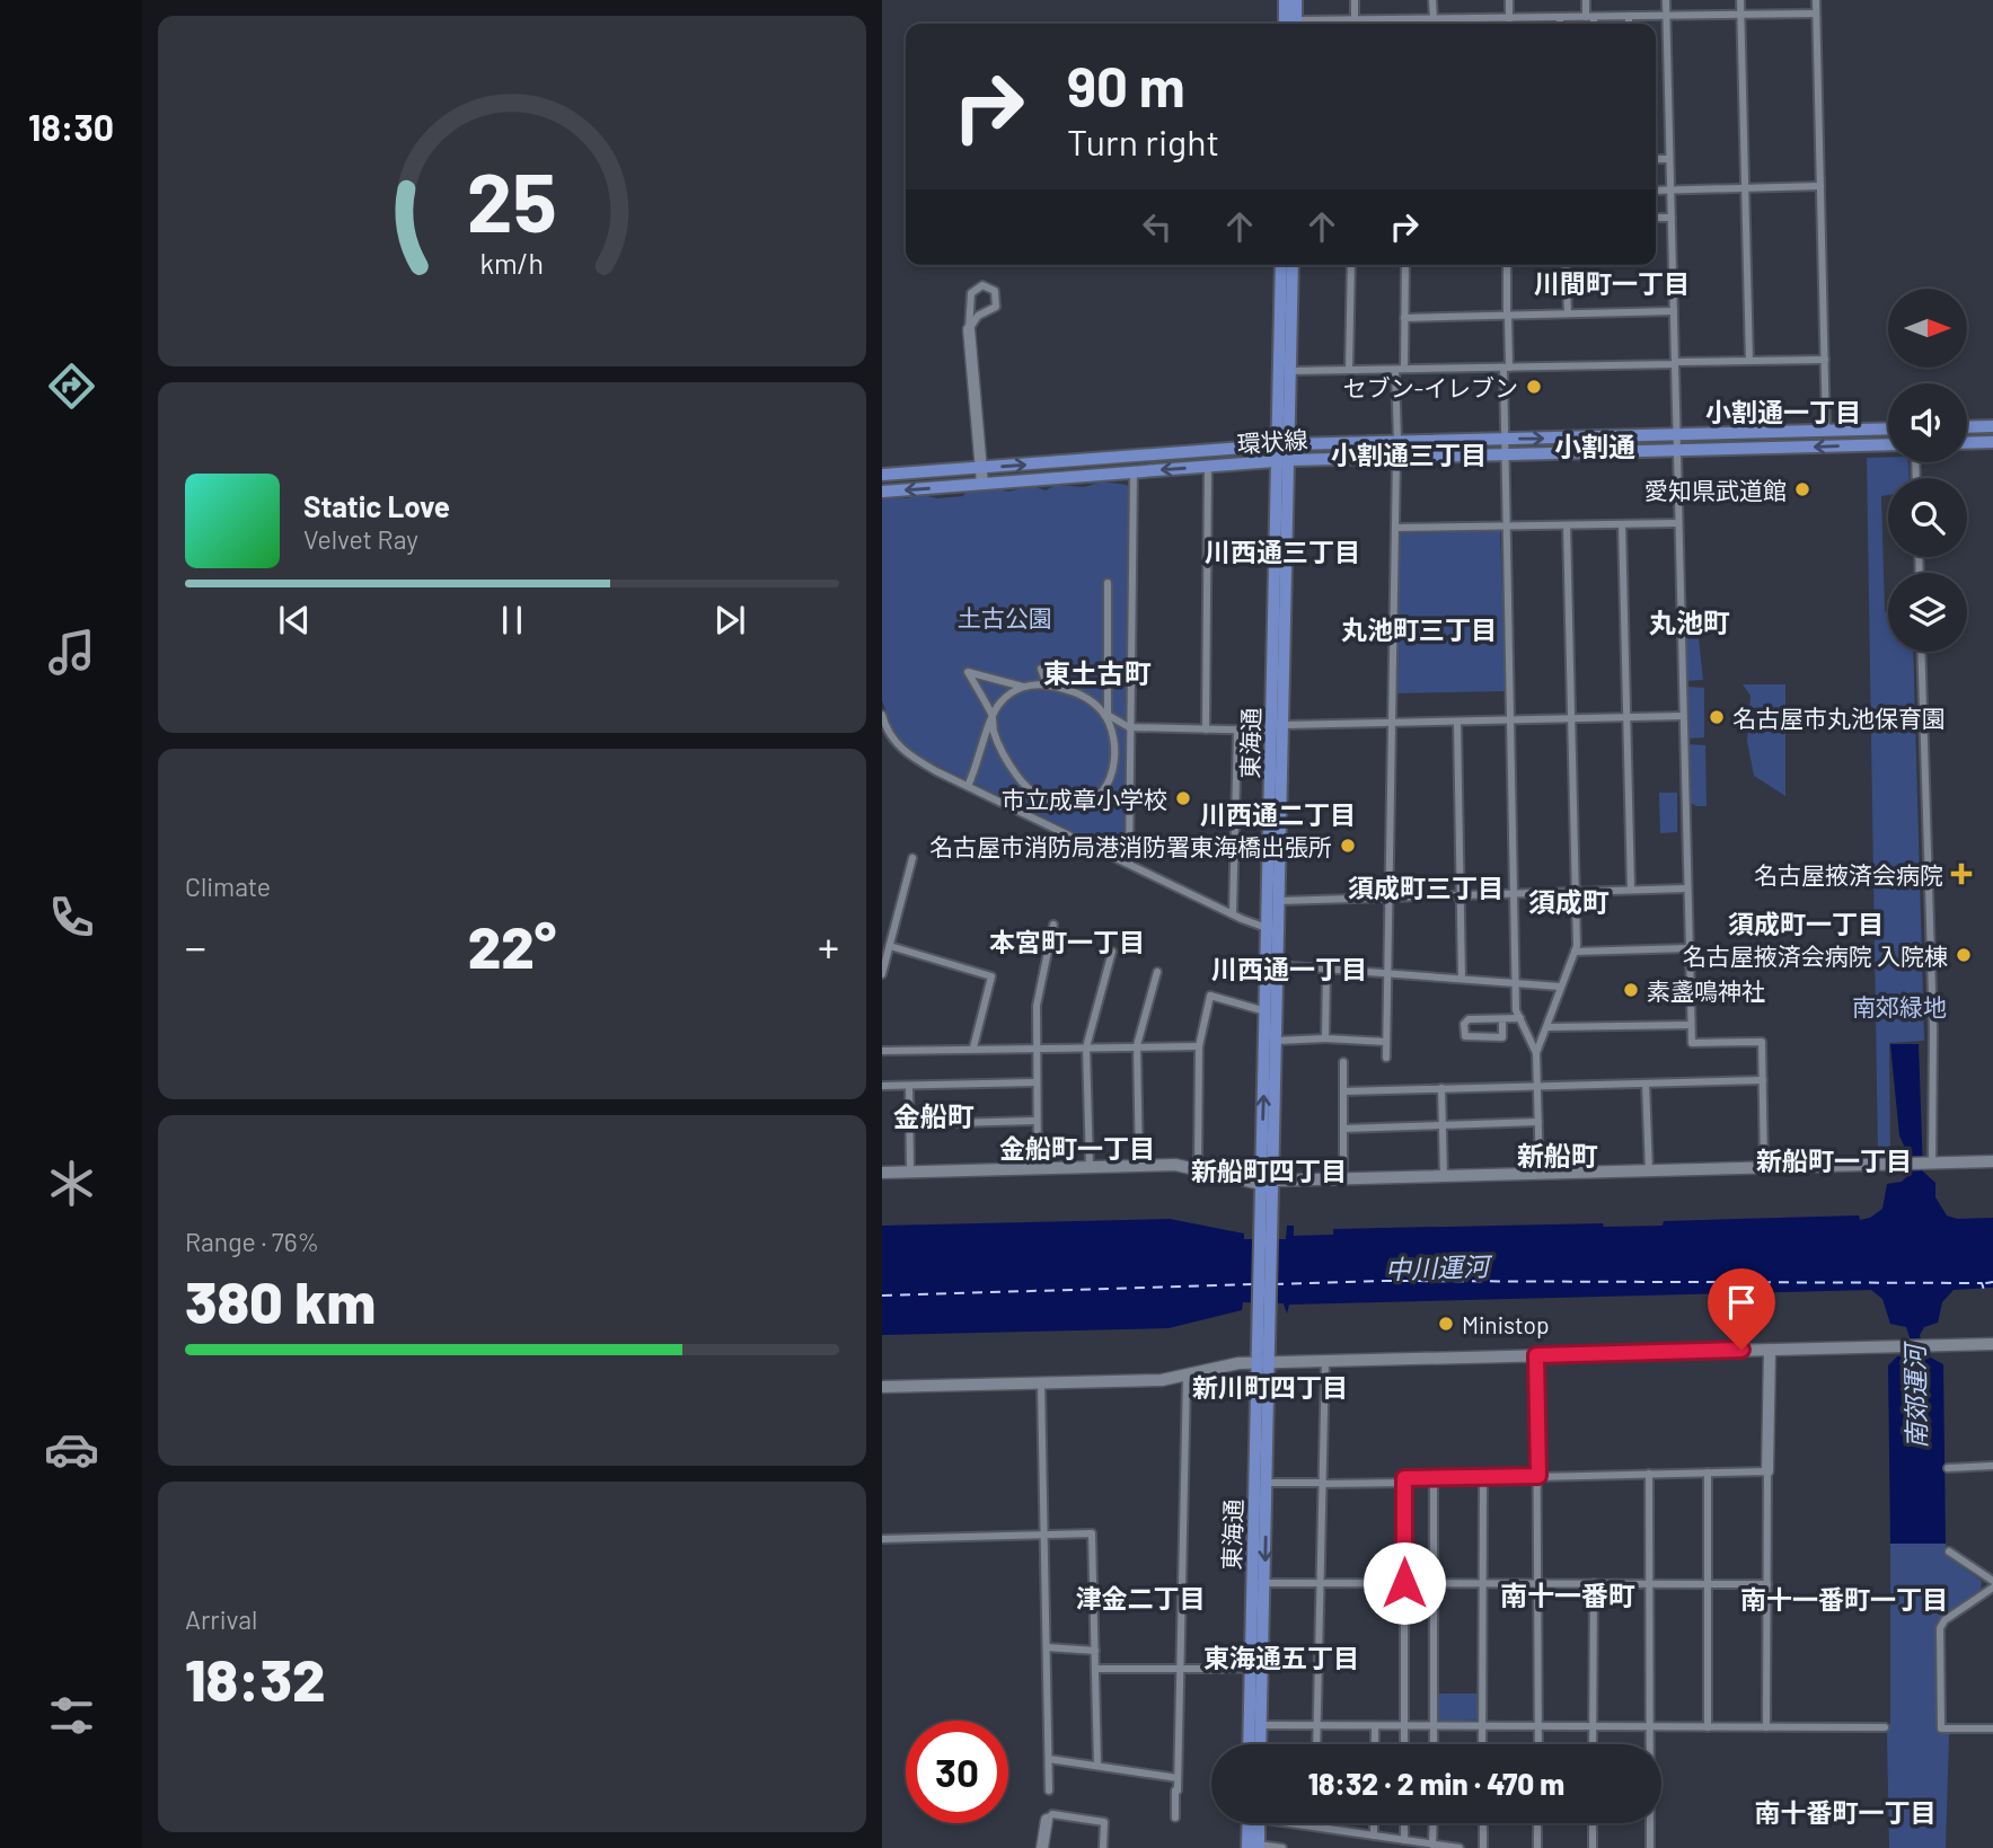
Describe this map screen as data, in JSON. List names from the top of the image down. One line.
{"streets":{"main road":["環状線","東海通"]},"crossings":[["環状線","東海通"]],"districts":["川間町一丁目","小割通一丁目","小割通","小割通三丁目","川西通三丁目","丸池町","丸池町三丁目","東土古町","川西通二丁目","須成町三丁目","須成町","須成町一丁目","本宮町一丁目","川西通一丁目","金船町","金船町一丁目","新船町","新船町一丁目","新船町四丁目","新川町四丁目","南十一番町","津金二丁目","南十一番町一丁目","東海通五丁目","南十番町一丁目"],"water":["中川運河","南郊運河"],"parks":["土古公園","南郊緑地"],"places":{"other":["セブン-イレブン","愛知県武道館","名古屋市丸池保育園","市立成章小学校","名古屋市消防局港消防署東海橋出張所","名古屋掖済会病院 入院棟","素盞鳴神社","Ministop"],"health":["名古屋掖済会病院"]},"north":"right","page":{"tabs":"18:30","turn":["90 m","Turn right"],"song":["Static Love","Velvet Ray"],"tile":["Climate",["Range · 76%","380 km"],["Arrival","18:32"]],"heat":["−","22°","+"],"limit":"30","trip":"18:32 · 2 min · 470 m","gauge":["25","km/h"]}}
